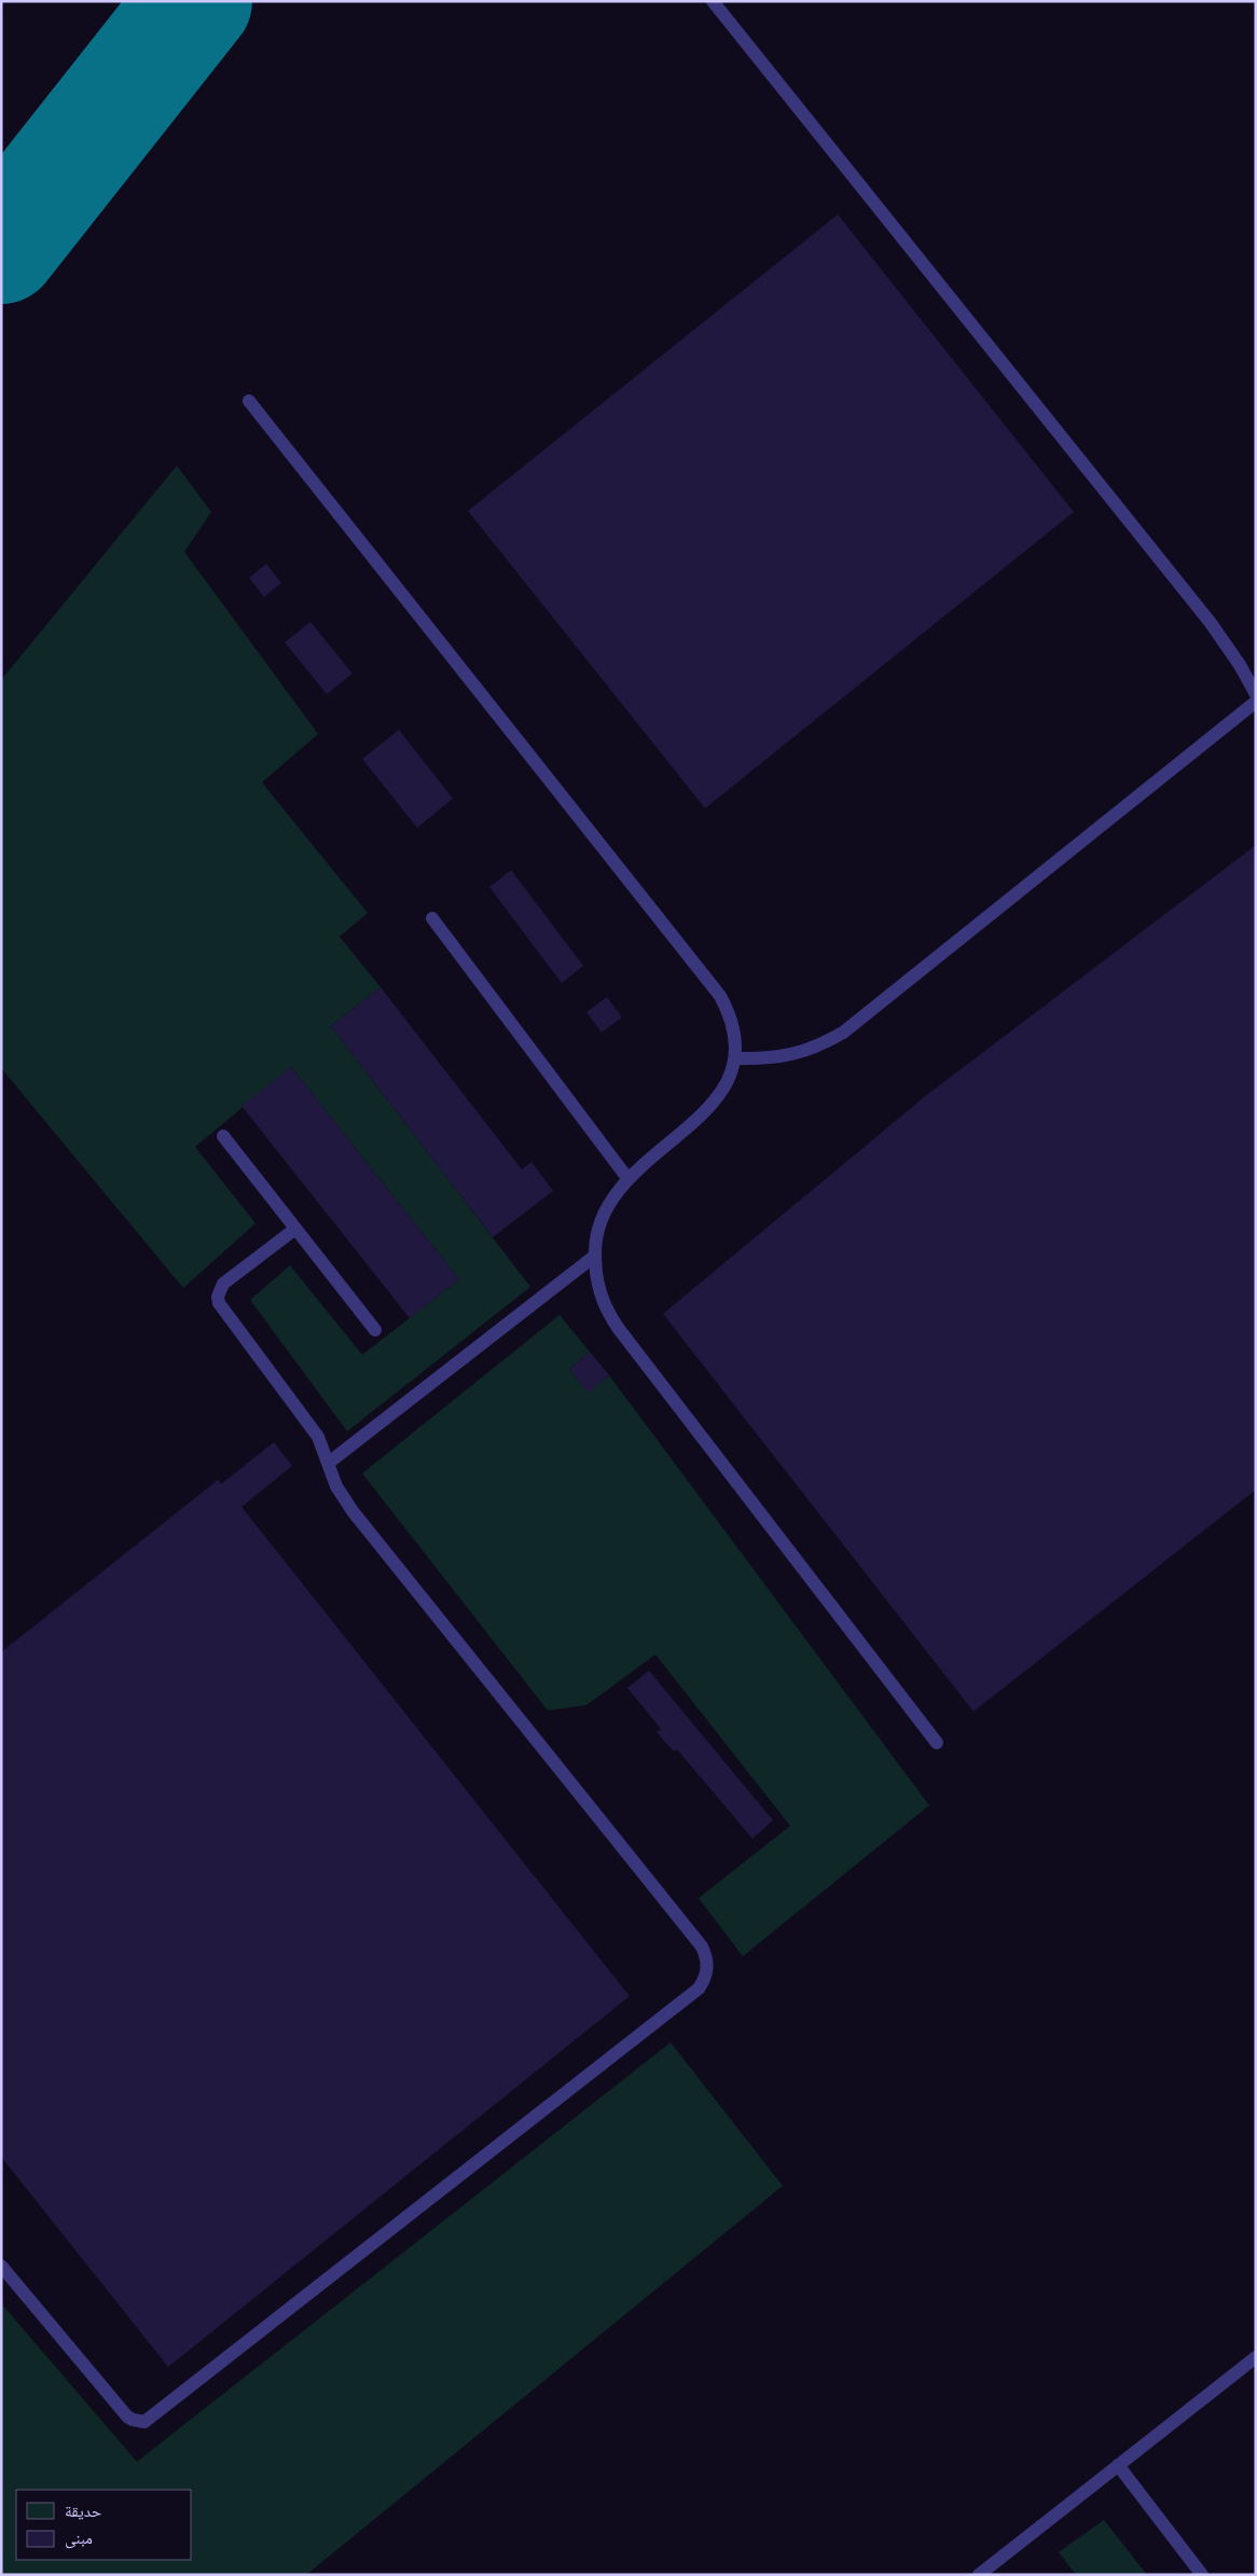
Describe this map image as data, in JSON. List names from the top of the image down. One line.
{"legend":["حديقة","مبنى"]}
